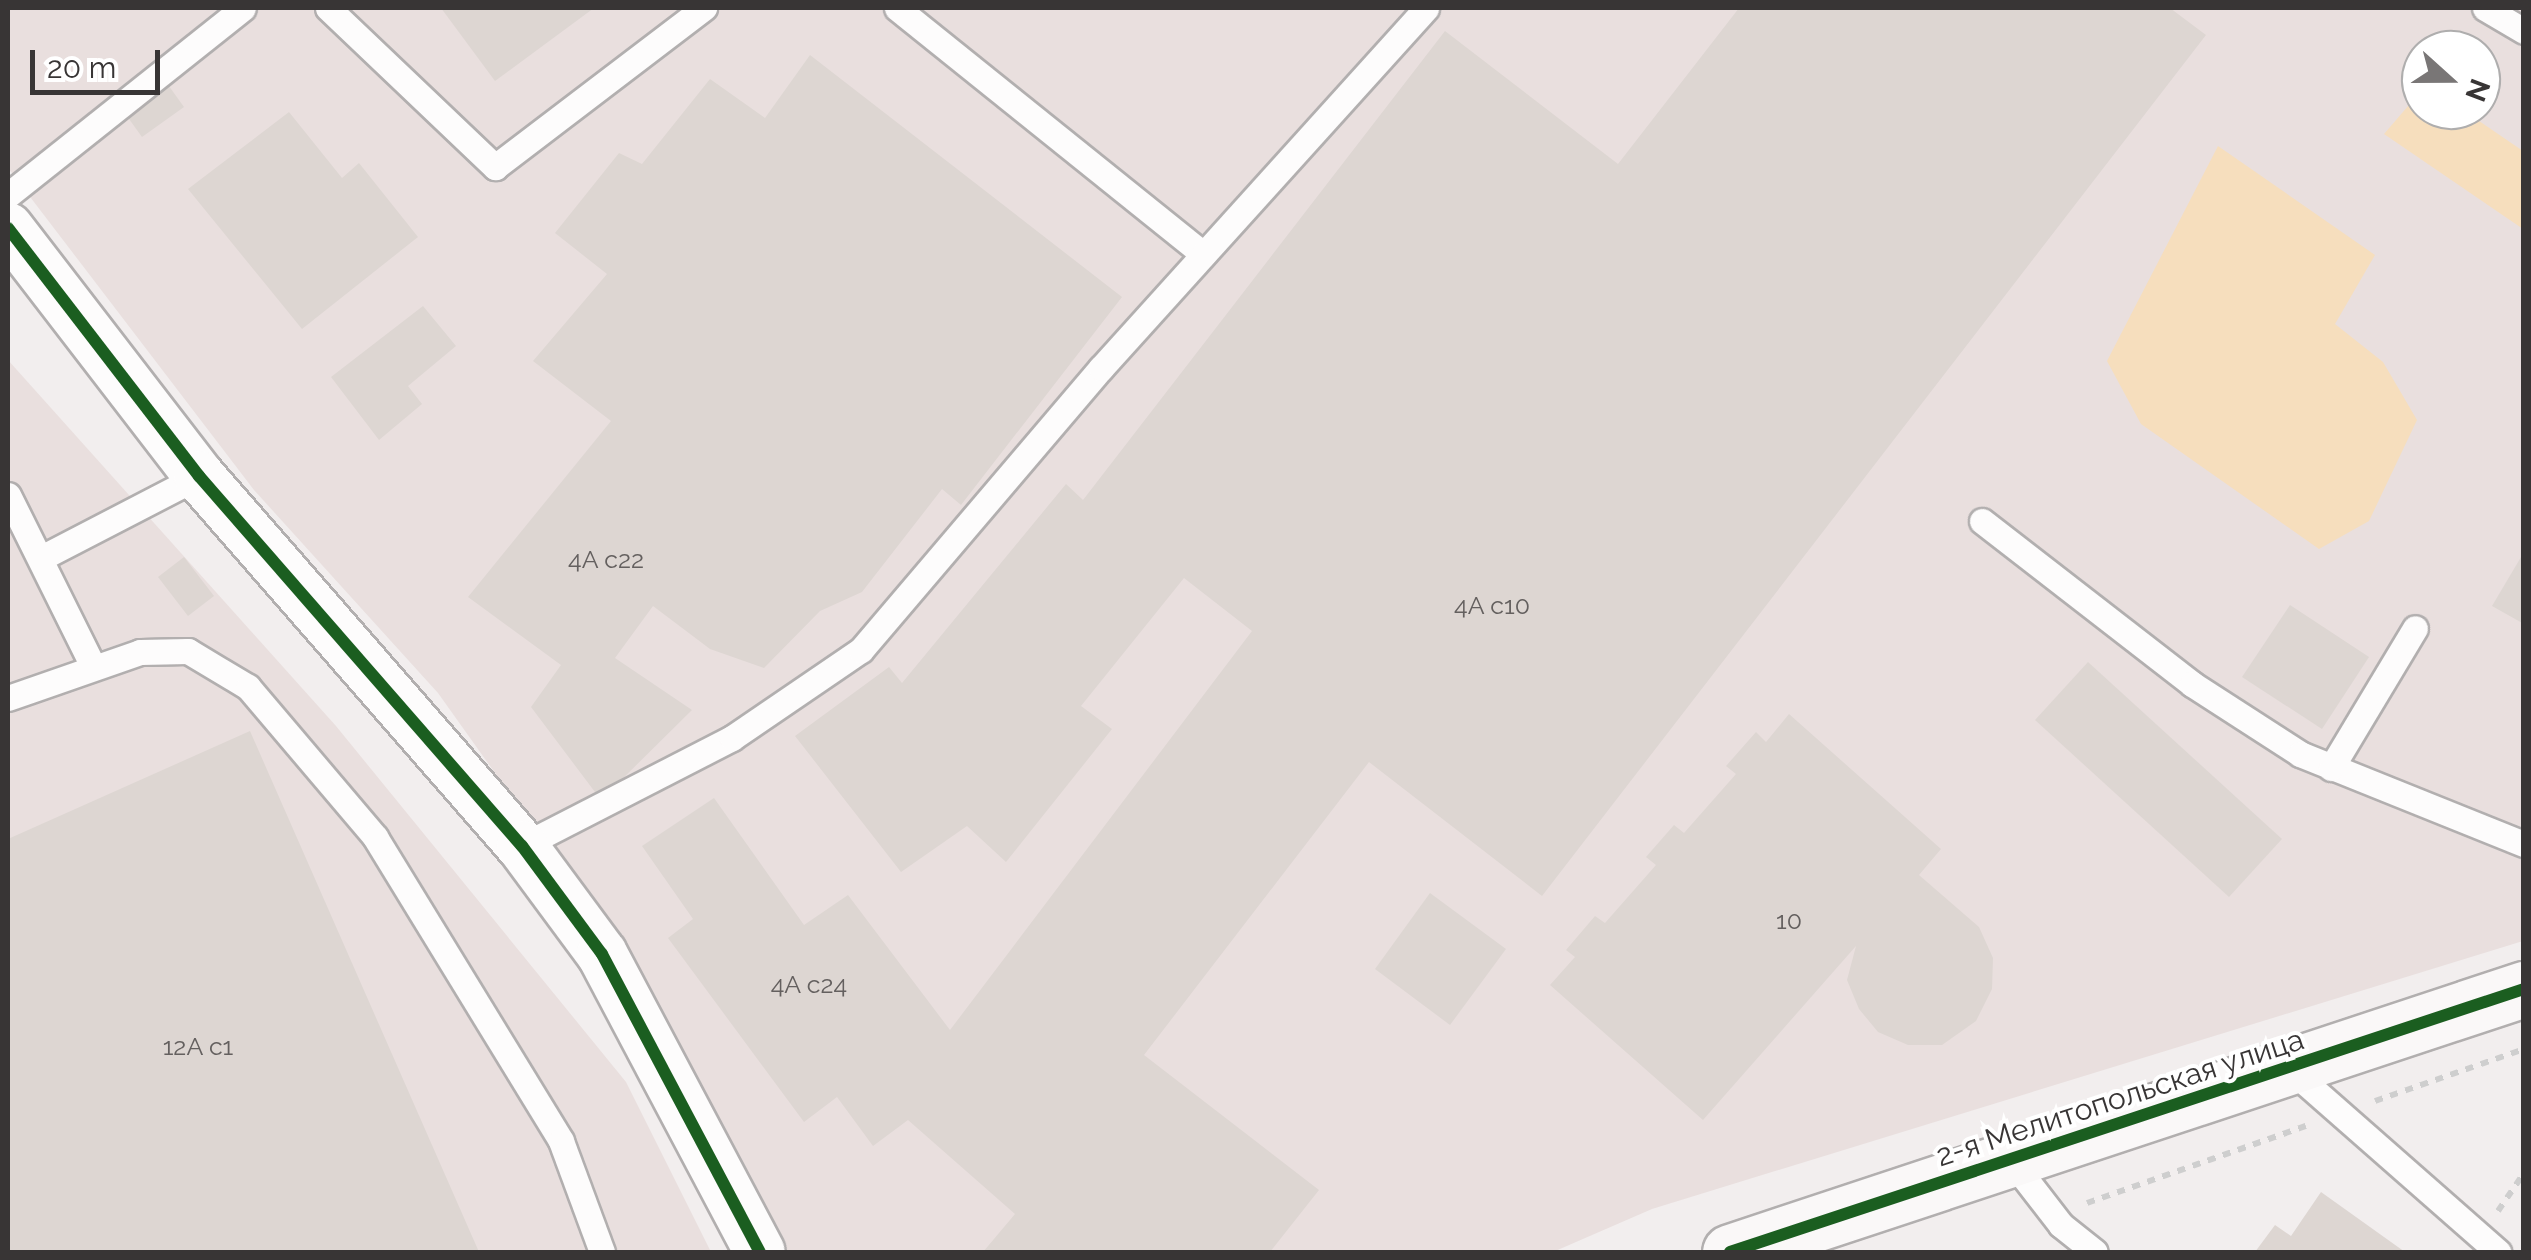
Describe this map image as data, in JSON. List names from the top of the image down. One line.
{"streets":{"street":["2-я Мелитопольская улица"]},"house_numbers":["4А с22","4А с10","10","4А с24","12А с1"],"scale_bar":"20 m","north":"right"}
